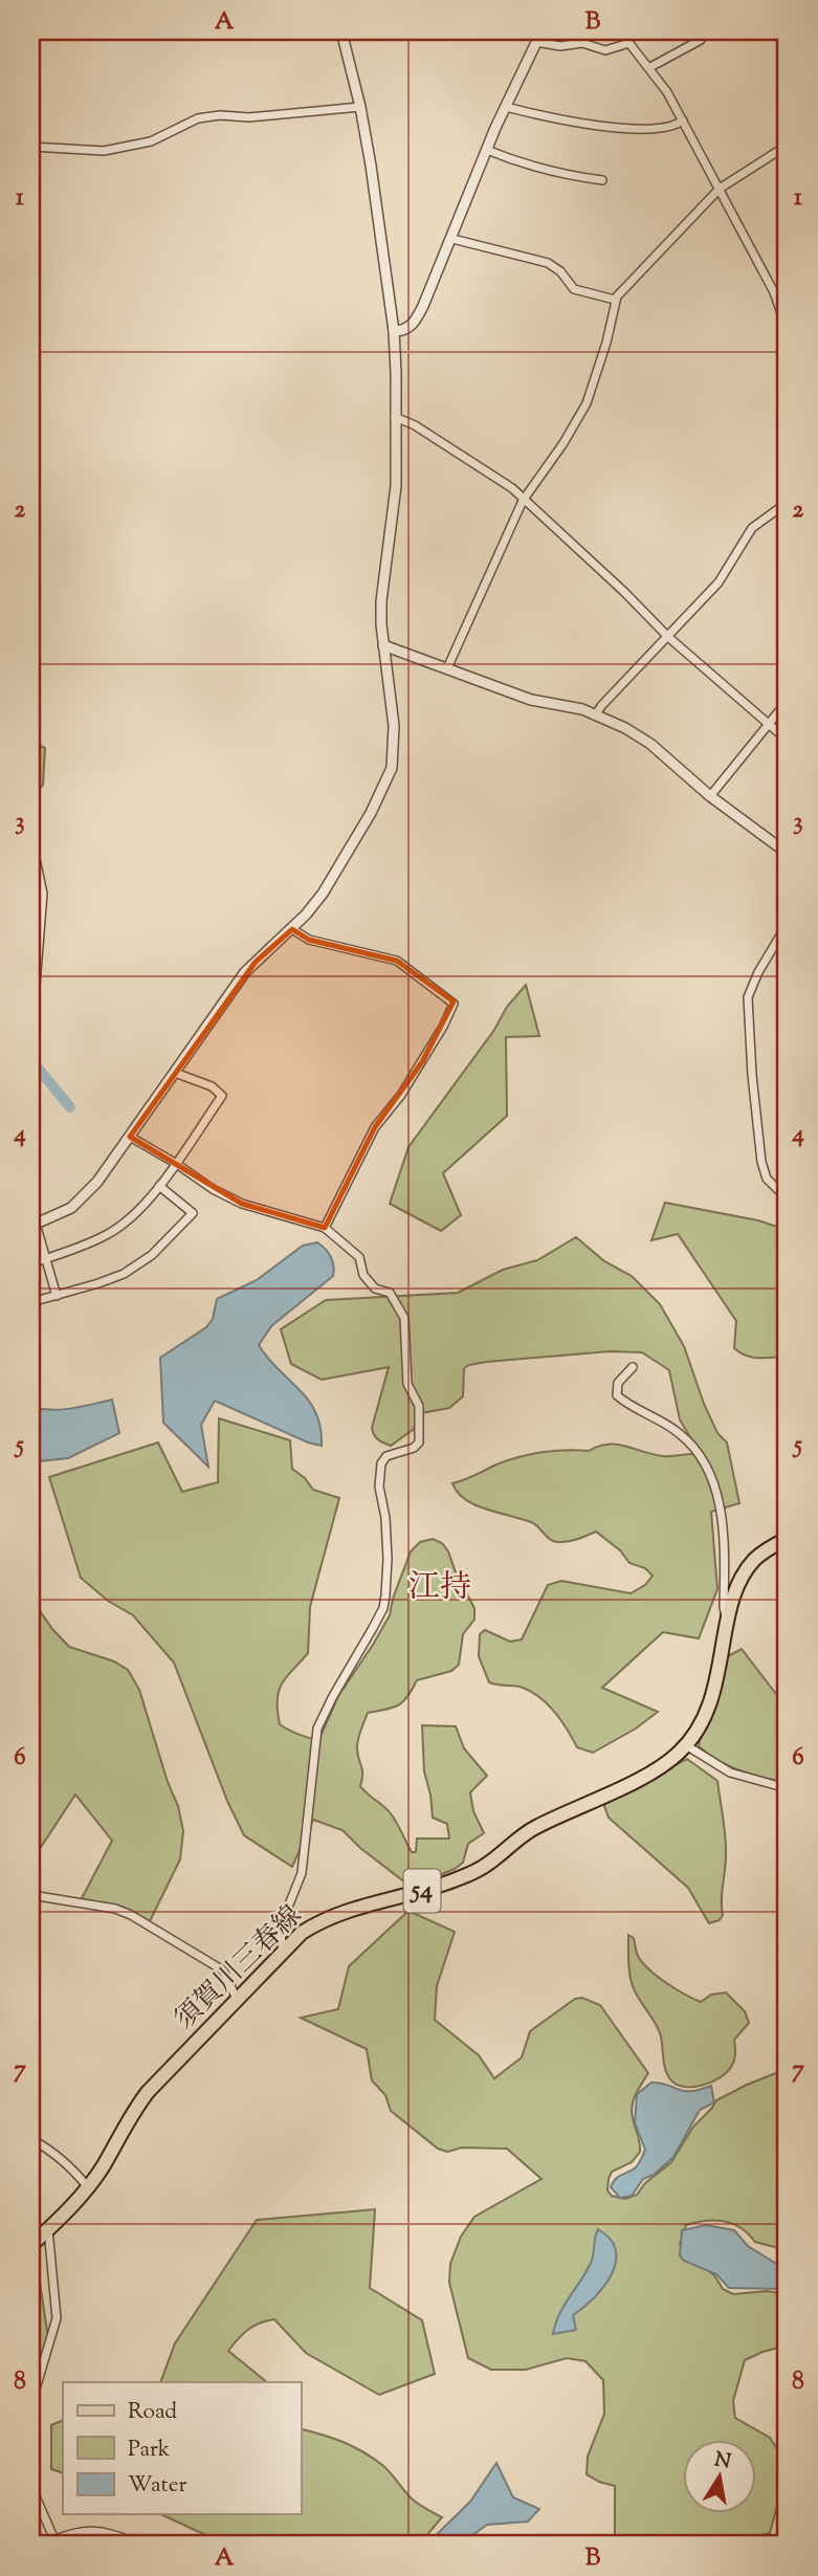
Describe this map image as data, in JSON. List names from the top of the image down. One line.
{"streets":{"main road":["54","須賀川三春線"]},"districts":["江持"],"legend":["Road","Park","Water"],"north":"top","grid":{"columns":["A","B"],"rows":["1","2","3","4","5","6","7","8"]}}
